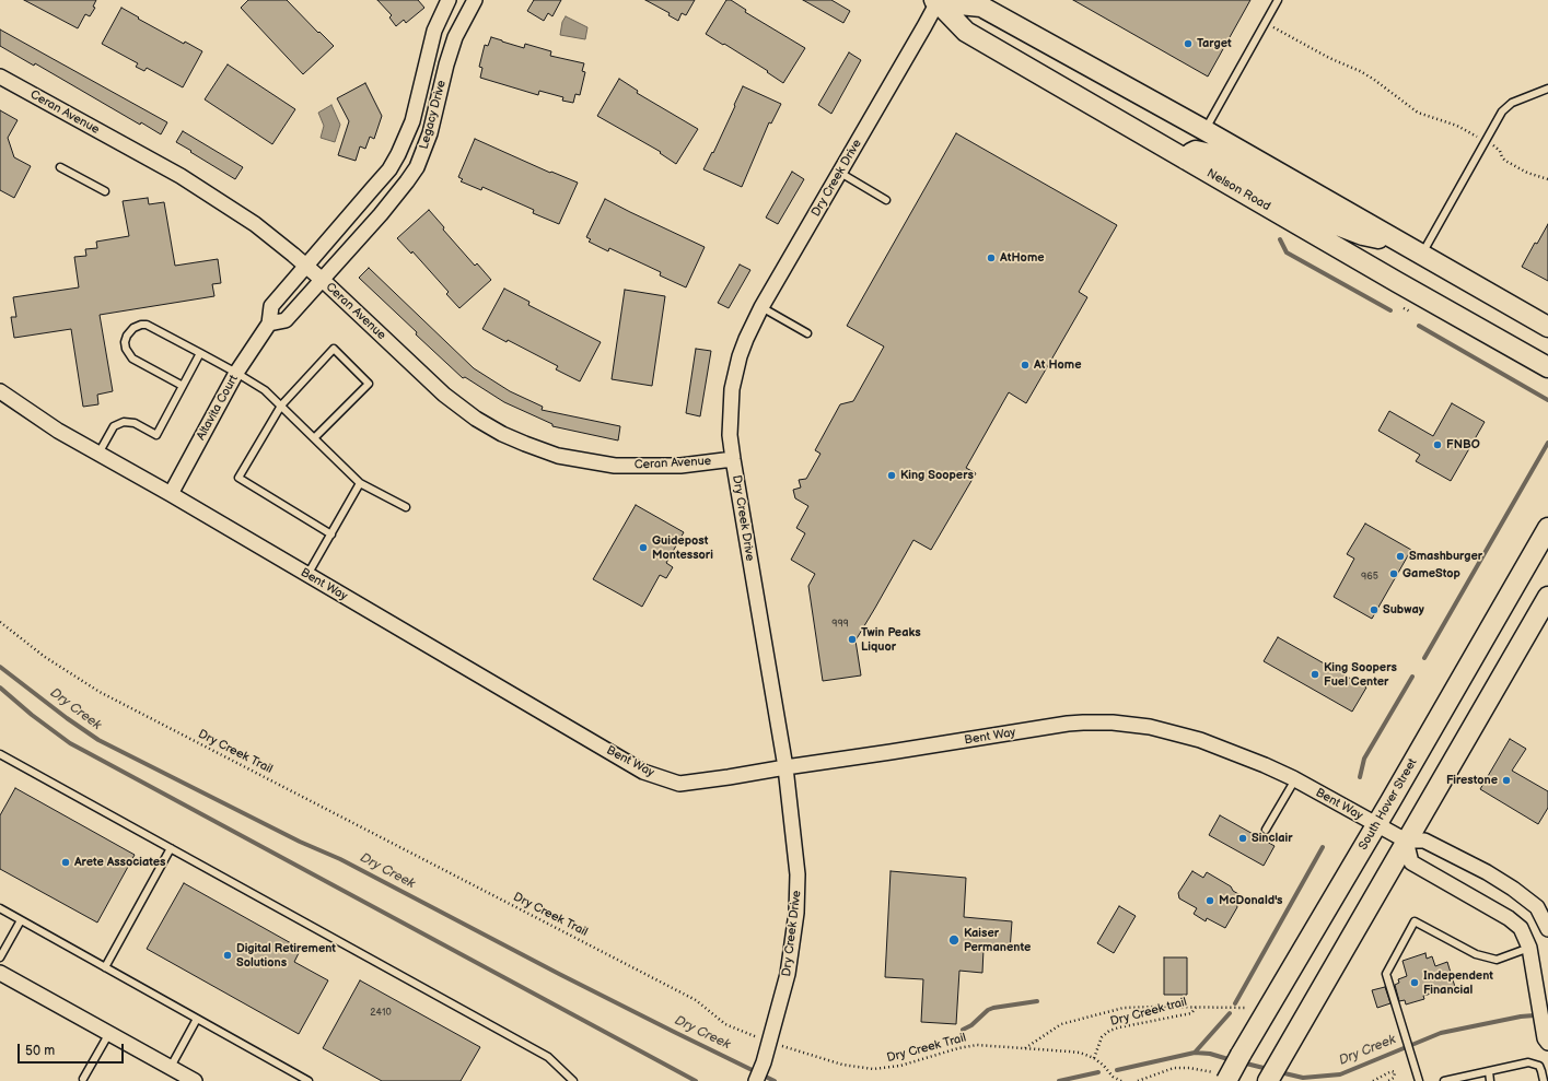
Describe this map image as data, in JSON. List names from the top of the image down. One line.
{"streets":{"main road":["Nelson Road","South Hover Street"],"street":["Ceran Avenue","Legacy Drive","Dry Creek Drive","Altavita Court","Bent Way"],"path":["Dry Creek Trail","Dry Creek trail"]},"crossings":[["Ceran Avenue","Legacy Drive"],["Ceran Avenue","Dry Creek Drive"],["Ceran Avenue","Altavita Court"],["Legacy Drive","Altavita Court"],["Dry Creek Drive","Nelson Road"],["Dry Creek Drive","Bent Way"],["Dry Creek Drive","Dry Creek Trail"],["Altavita Court","Bent Way"],["Bent Way","South Hover Street"],["Dry Creek Trail","Dry Creek trail"]],"water":["Dry Creek"],"places":["Target","AtHome","At Home","FNBO","King Soopers","Guidepost Montessori","Smashburger","GameStop","Subway","Twin Peaks Liquor","King Soopers Fuel Center","Firestone","Sinclair","Arete Associates","McDonald's","Kaiser Permanente","Digital Retirement Solutions","Independent Financial"],"house_numbers":["965","999","2410"],"scale_bar":"50 m"}
